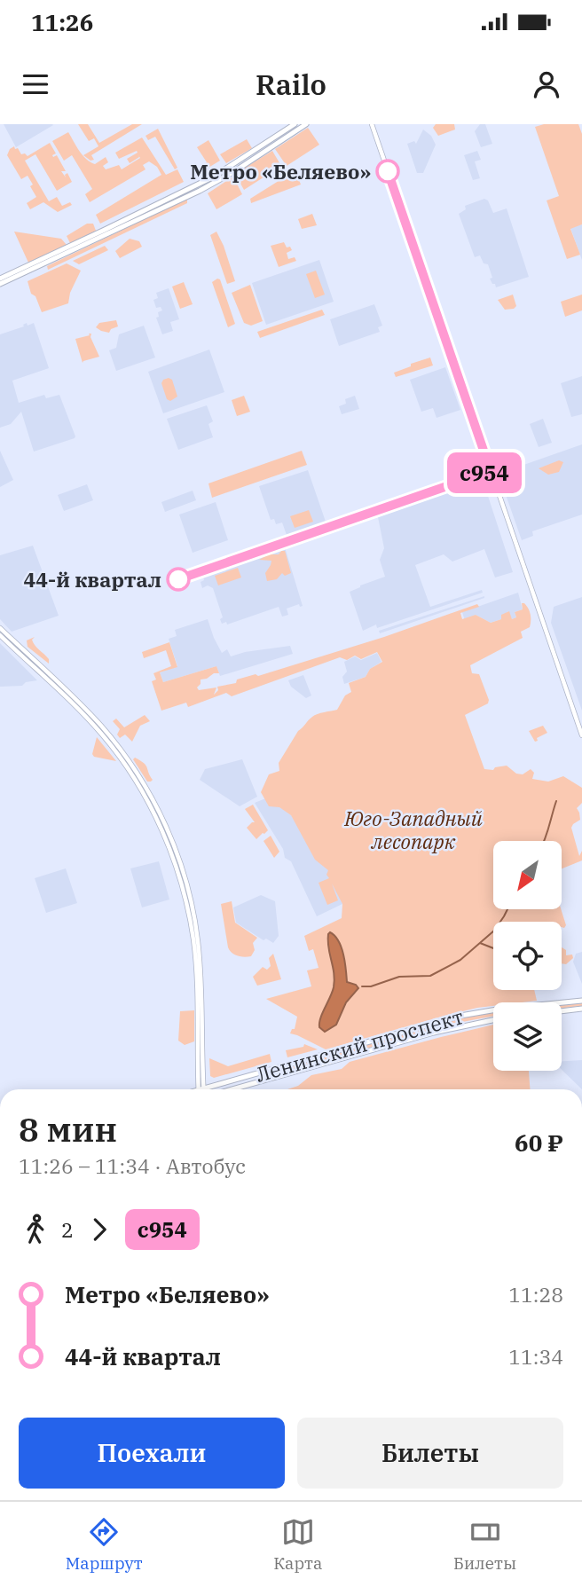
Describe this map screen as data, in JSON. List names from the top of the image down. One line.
{"streets":{"main road":["Ленинский проспект"]},"parks":["Юго-Западный лесопарк"],"places":["Метро «Беляево»","44-й квартал"],"lines":["bus line с954"],"north":"bottom left","page":{"status":"11:26","header":"Railo","on_map":"с954","heading":["8 мин","11:26 – 11:34 · Автобус","60 ₽"],"legs":["2","с954"],"list":[{"name":"Метро «Беляево»","value":"11:28"},{"name":"44-й квартал","value":"11:34"}],"buttons":["Поехали","Билеты"],"tabs":["Маршрут","Карта","Билеты"]}}
